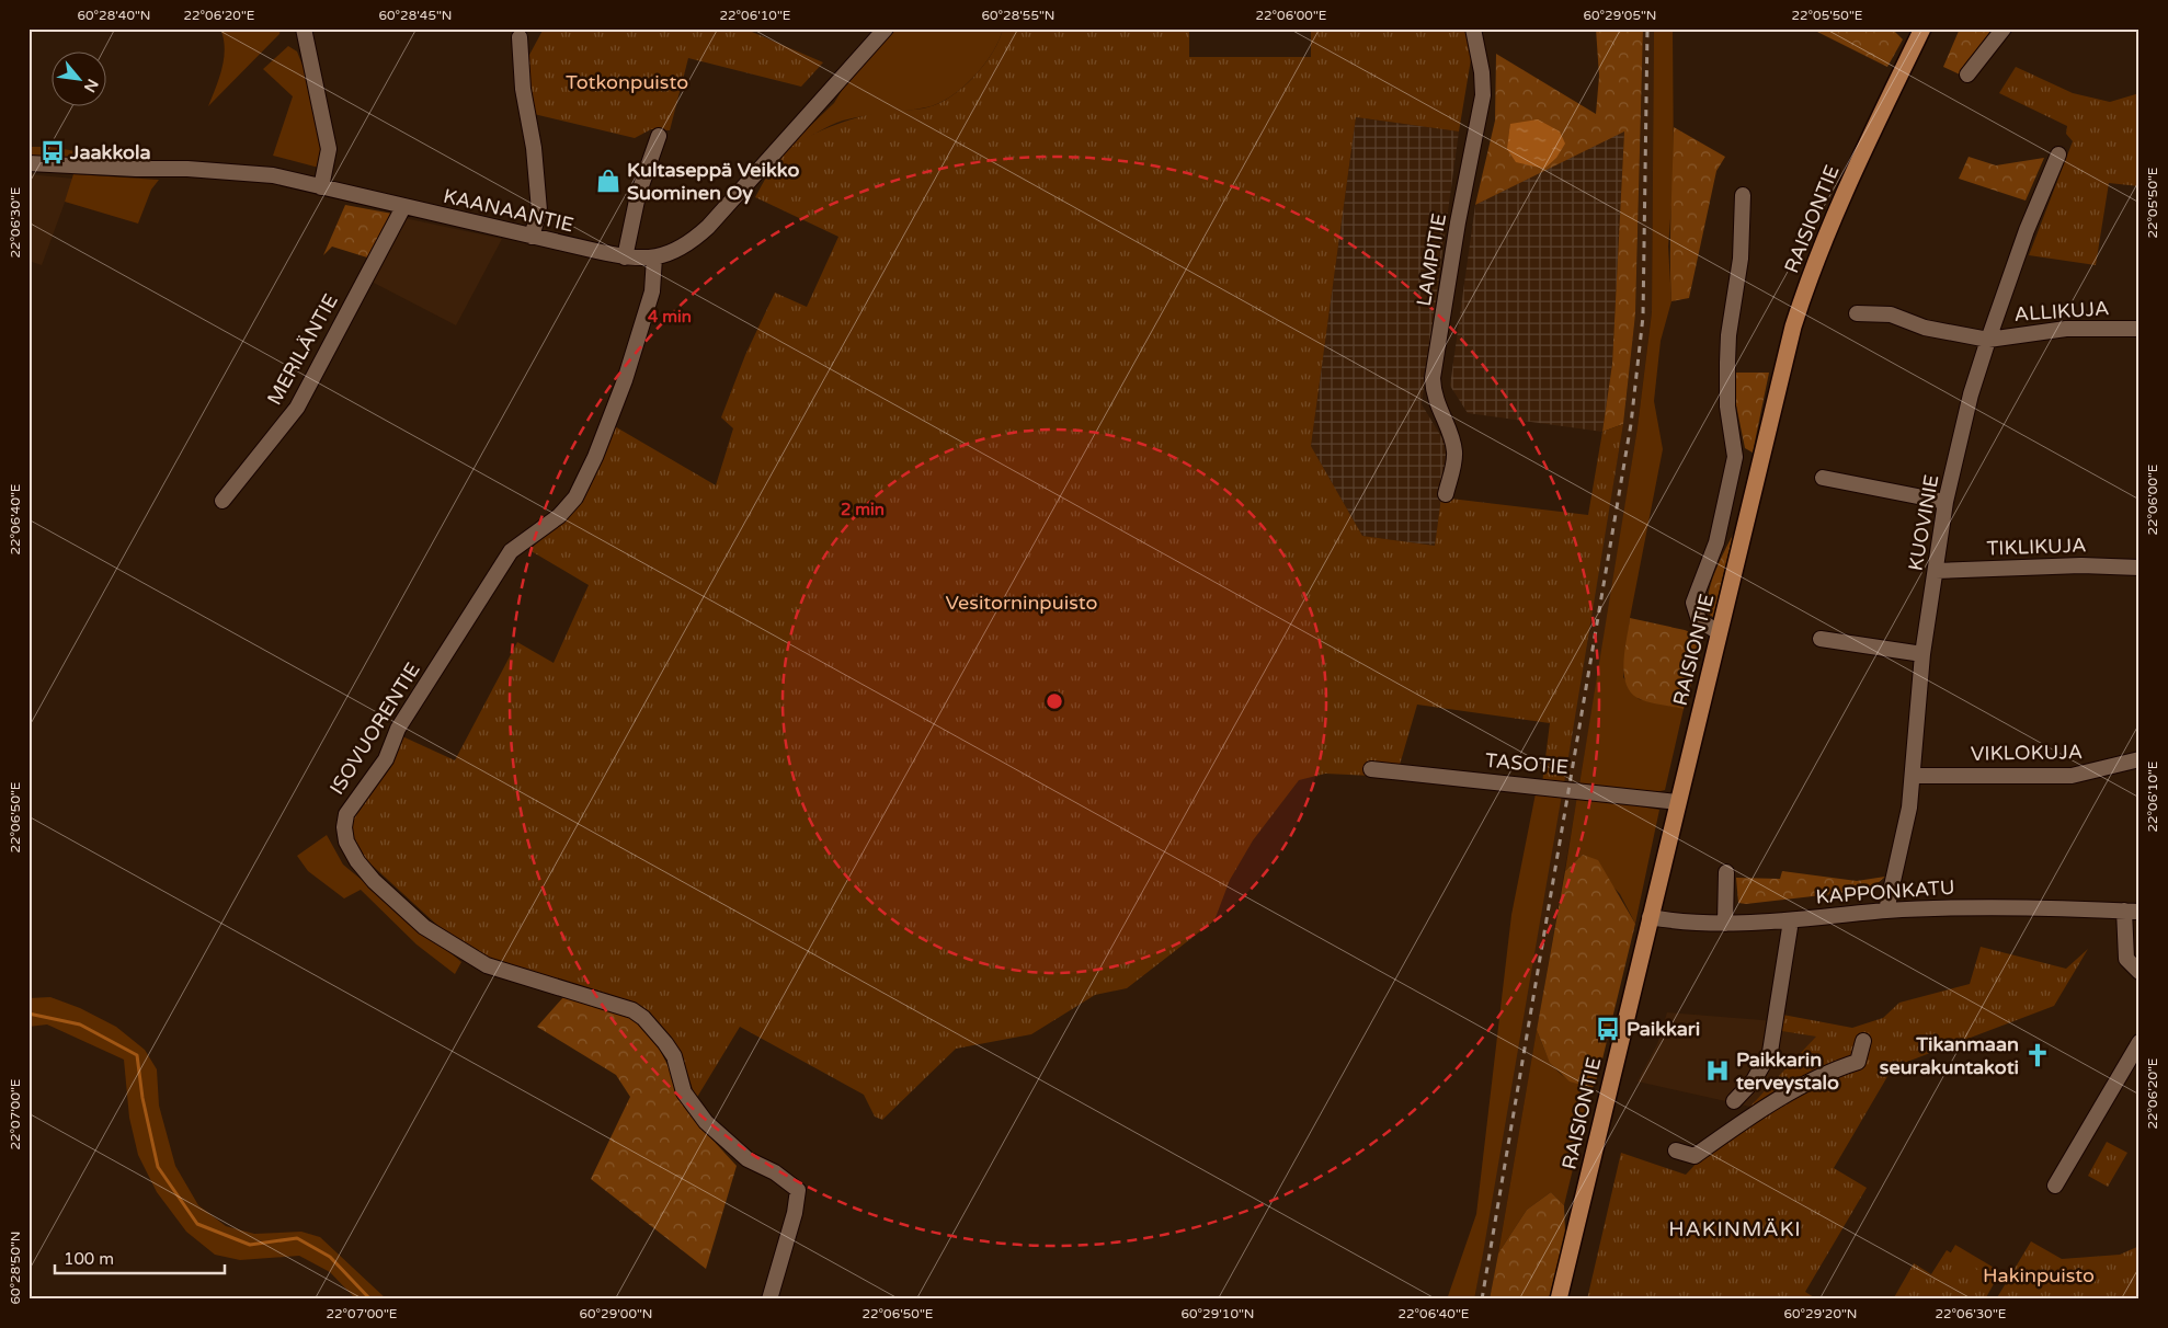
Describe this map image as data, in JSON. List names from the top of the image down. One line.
{"streets":{"main road":["RAISIONTIE"],"street":["KAANAANTIE","LAMPITIE","ALLIKUJA","MERILÄNTIE","KUOVINIE","TIKLIKUJA","ISOVUORENTIE","VIKLOKUJA","TASOTIE","KAPPONKATU"]},"crossings":[["KAANAANTIE","MERILÄNTIE"],["KAANAANTIE","ISOVUORENTIE"],["RAISIONTIE","TASOTIE"],["RAISIONTIE","KAPPONKATU"],["ALLIKUJA","KUOVINIE"],["KUOVINIE","TIKLIKUJA"],["KUOVINIE","VIKLOKUJA"],["KUOVINIE","KAPPONKATU"]],"districts":["HAKINMÄKI"],"parks":["Totkonpuisto","Vesitorninpuisto","Hakinpuisto"],"places":{"bus stop":["Jaakkola","Paikkari"],"shop":["Kultaseppä Veikko Suominen Oy"],"church":["Tikanmaan seurakuntakoti"],"hospital":["Paikkarin terveystalo"]},"scale_bar":"100 m","north":"bottom right","coordinates":["60°28'40\"N","22°06'20\"E","60°28'45\"N","22°06'10\"E","60°28'55\"N","22°06'00\"E","60°29'05\"N","22°05'50\"E","22°06'30\"E","22°06'40\"E","22°06'50\"E","22°07'00\"E","60°28'50\"N","60°29'00\"N","60°29'10\"N","60°29'20\"N"],"rings":["4 min","2 min"]}
